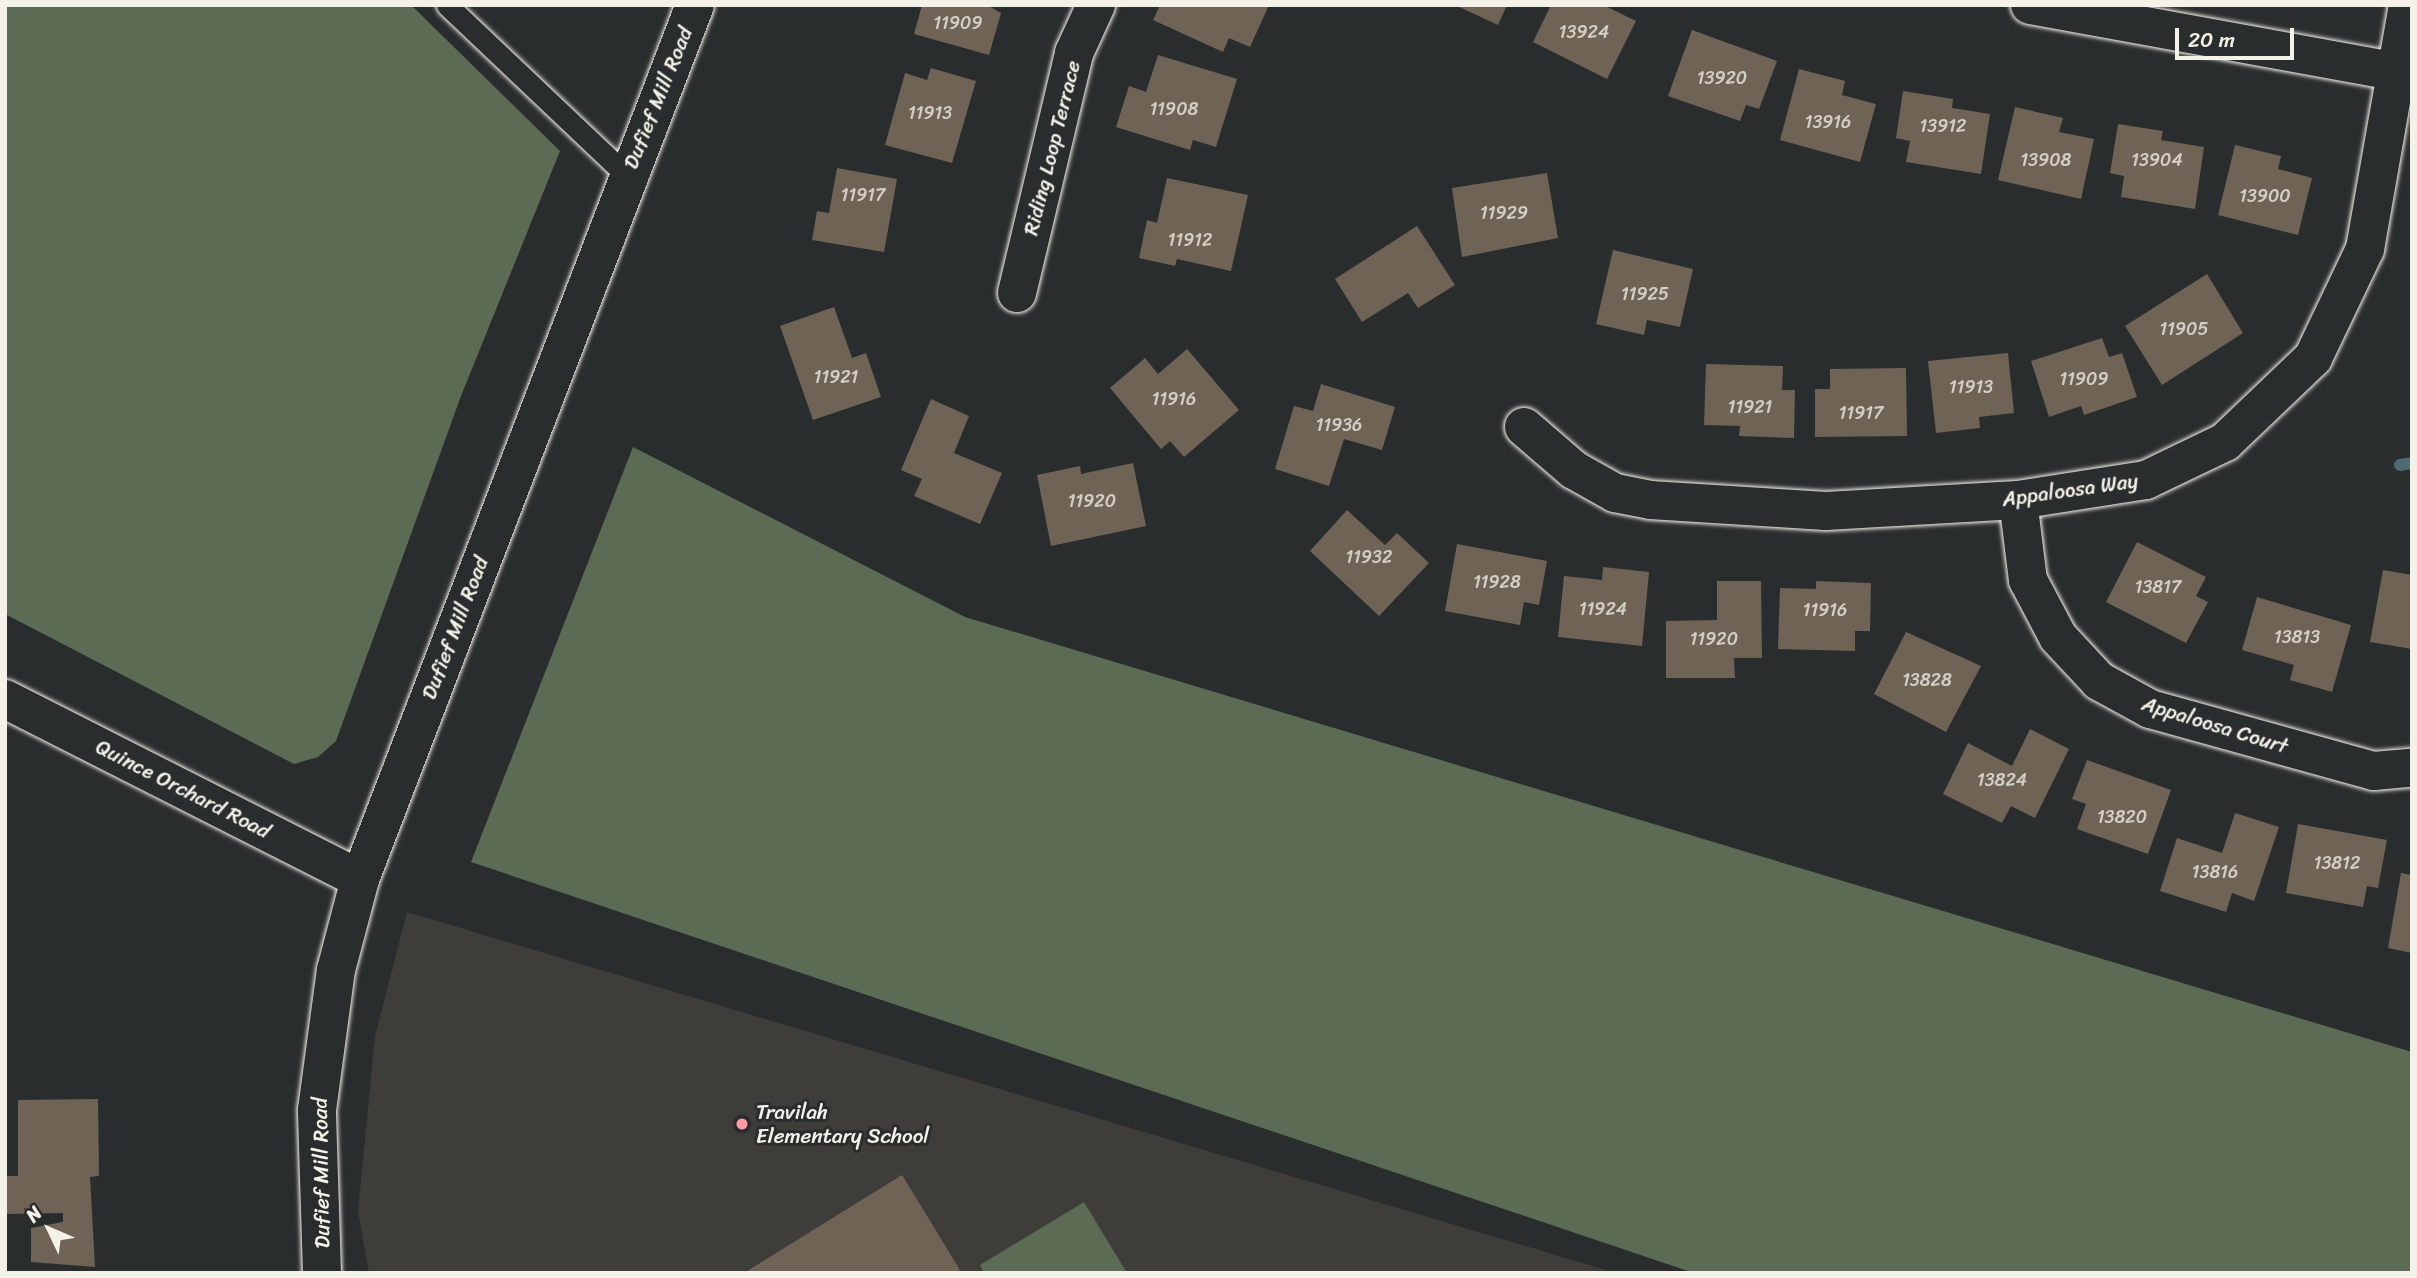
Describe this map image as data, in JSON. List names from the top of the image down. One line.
{"streets":{"street":["Dufief Mill Road","Riding Loop Terrace","Appaloosa Way","Appaloosa Court","Quince Orchard Road"]},"crossings":[["Dufief Mill Road","Quince Orchard Road"],["Appaloosa Way","Appaloosa Court"]],"places":["Travilah Elementary School"],"house_numbers":["11909","13924","13920","11908","11913","13916","13912","13908","13904","11917","13900","11929","11912","11925","11905","11921","11909","11913","11916","11921","11917","11936","11920","11932","11928","13817","11924","11916","13813","11920","13828","13824","13820","13812","13816"],"scale_bar":"20 m","north":"top left"}
